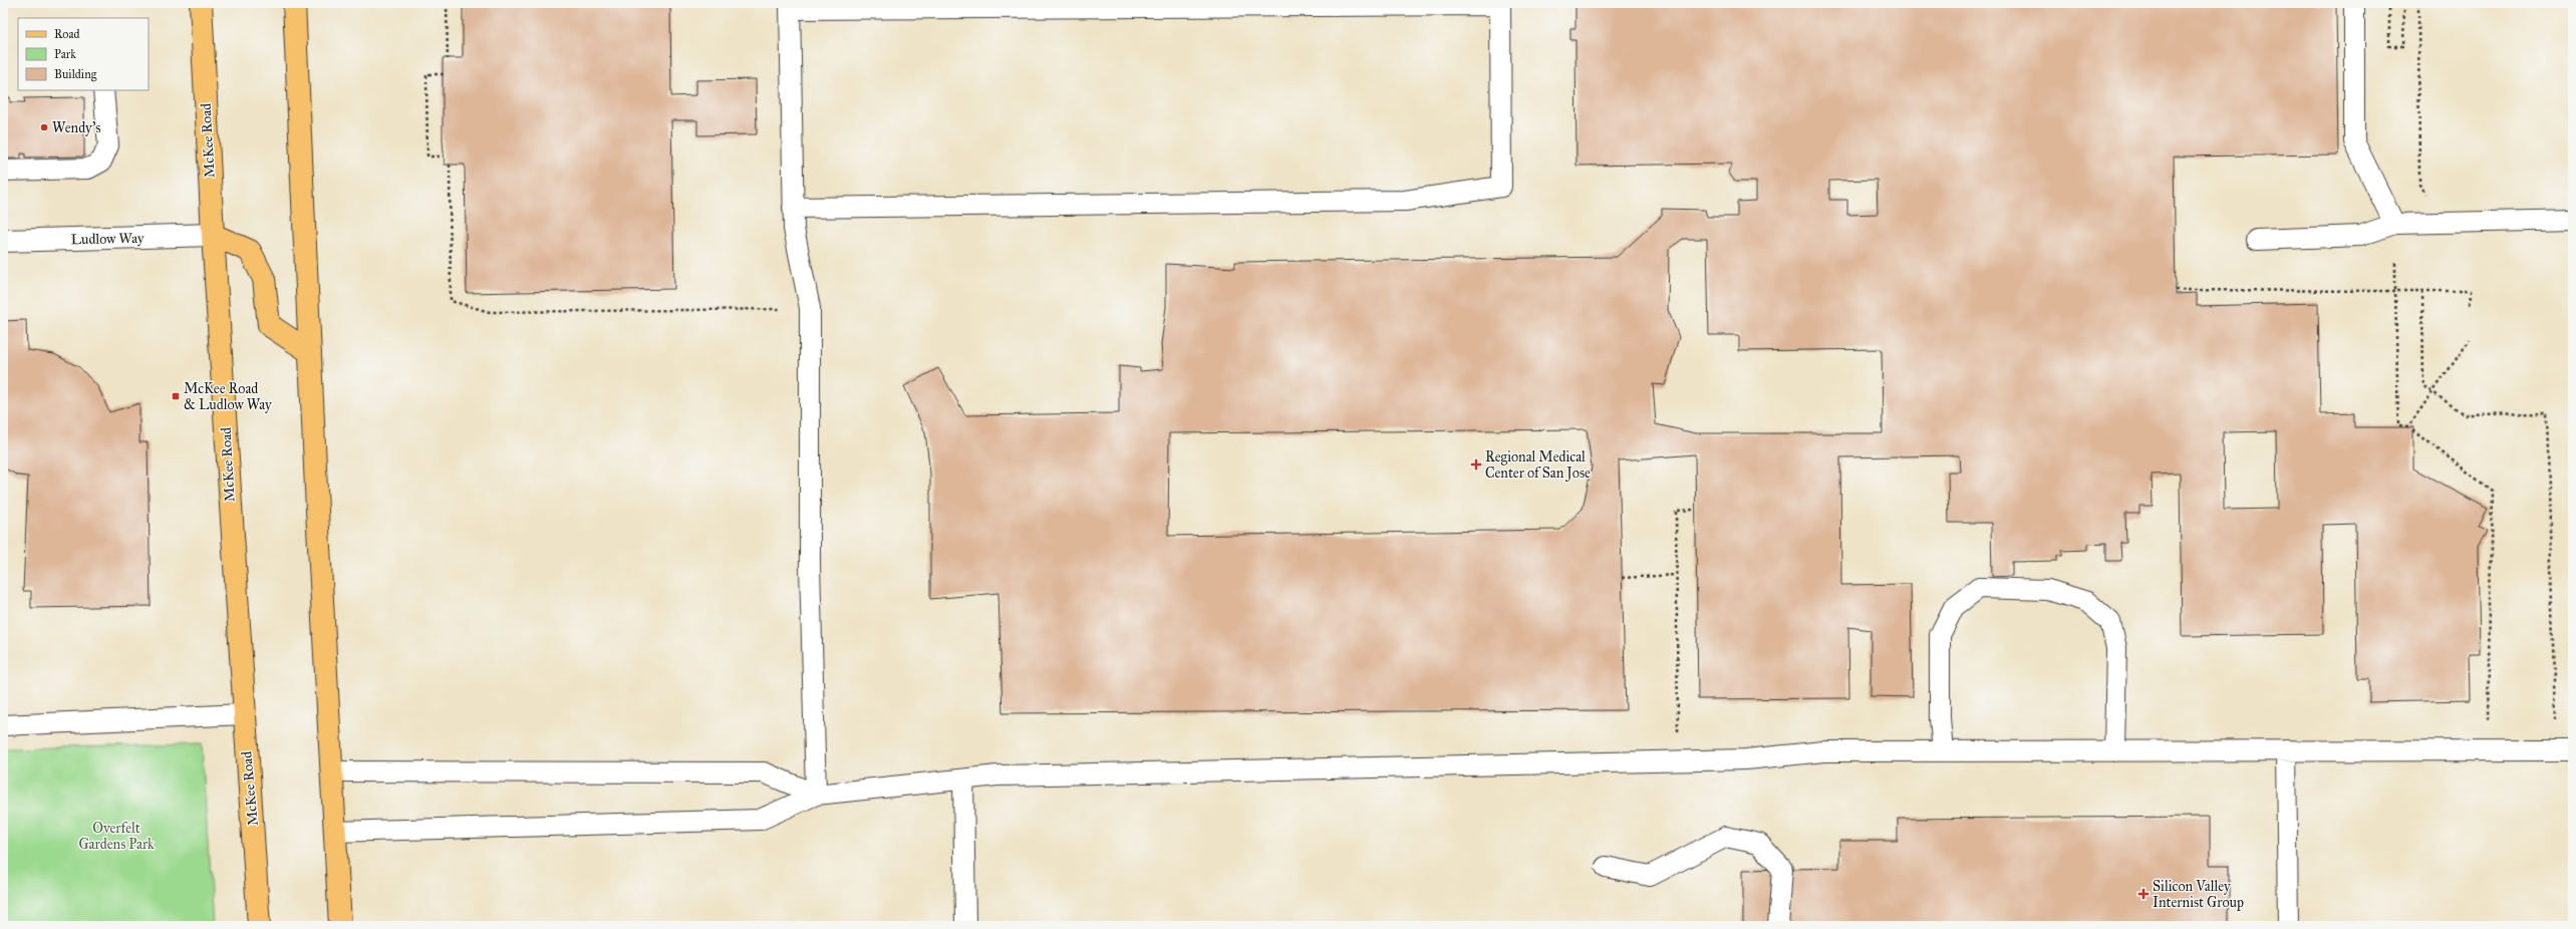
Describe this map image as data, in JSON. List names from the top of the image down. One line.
{"streets":{"main road":["McKee Road"],"street":["Ludlow Way"]},"crossings":[["McKee Road","Ludlow Way"]],"parks":["Overfelt Gardens Park"],"places":{"other":["Wendy's"],"transit":["McKee Road & Ludlow Way"],"health":["Regional Medical Center of San Jose","Silicon Valley Internist Group"]},"legend":["Road","Park","Building"]}
